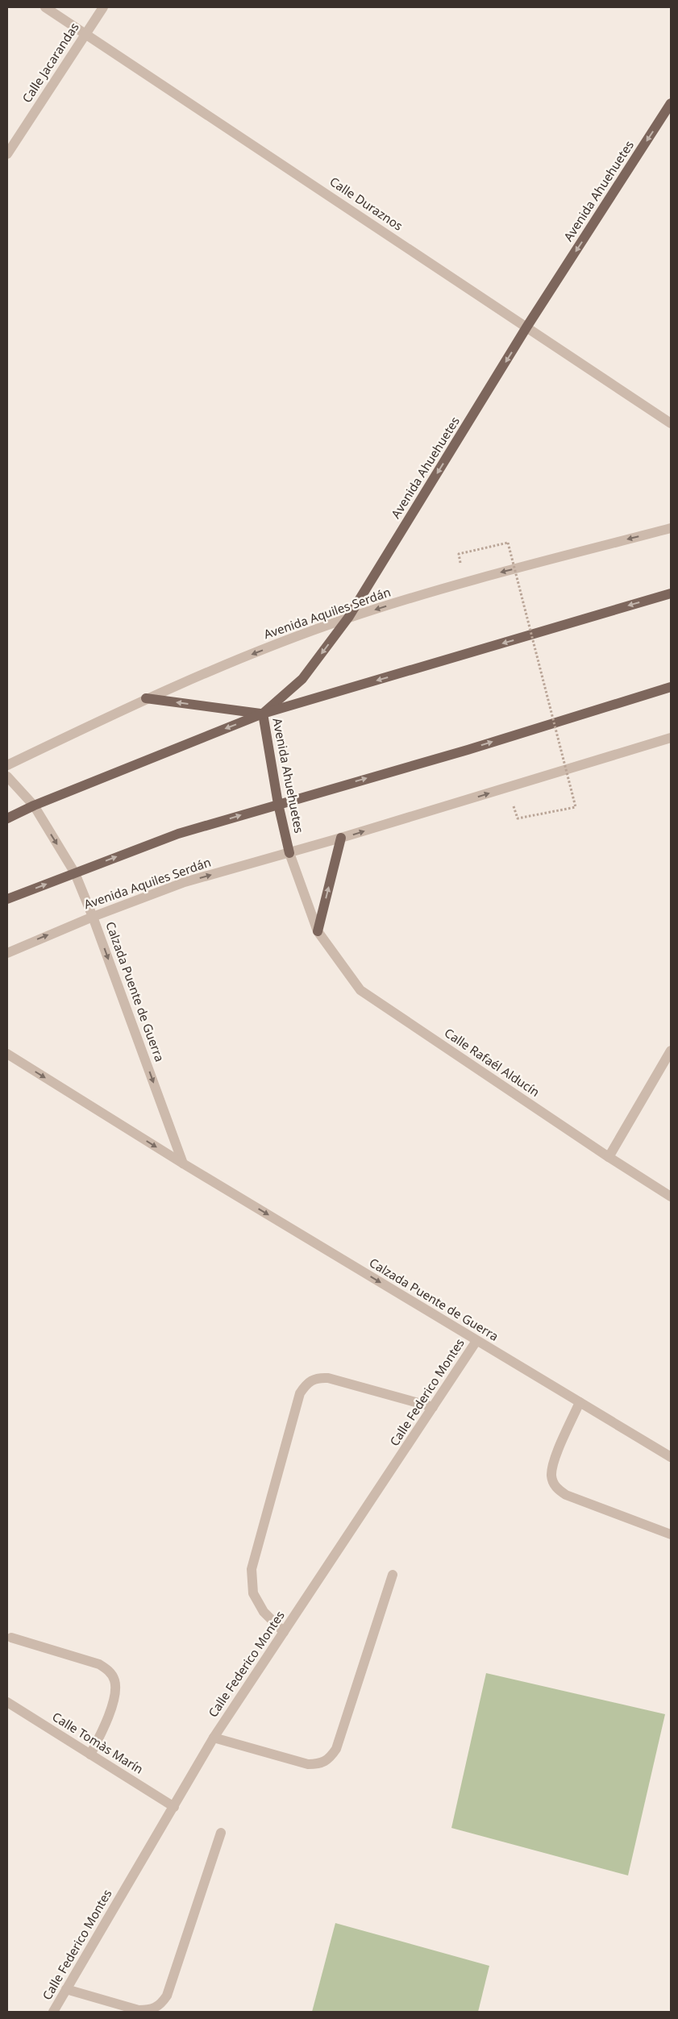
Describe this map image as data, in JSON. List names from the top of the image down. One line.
{"streets":{"main road":["Avenida Ahuehuetes"],"street":["Calle Jacarandas","Calle Duraznos","Avenida Aquiles Serdán","Calzada Puente de Guerra","Calle Rafaél Alducín","Calle Federico Montes","Calle Tomàs Marín"]},"crossings":[["Calle Jacarandas","Calle Duraznos"],["Avenida Ahuehuetes","Calle Duraznos"],["Avenida Ahuehuetes","Avenida Aquiles Serdán"],["Avenida Ahuehuetes","Calle Rafaél Alducín"],["Avenida Aquiles Serdán","Calzada Puente de Guerra"],["Avenida Aquiles Serdán","Calle Rafaél Alducín"],["Calzada Puente de Guerra","Calle Federico Montes"],["Calle Federico Montes","Calle Tomàs Marín"]],"one_way":["Avenida Ahuehuetes","Calzada Puente de Guerra"]}
